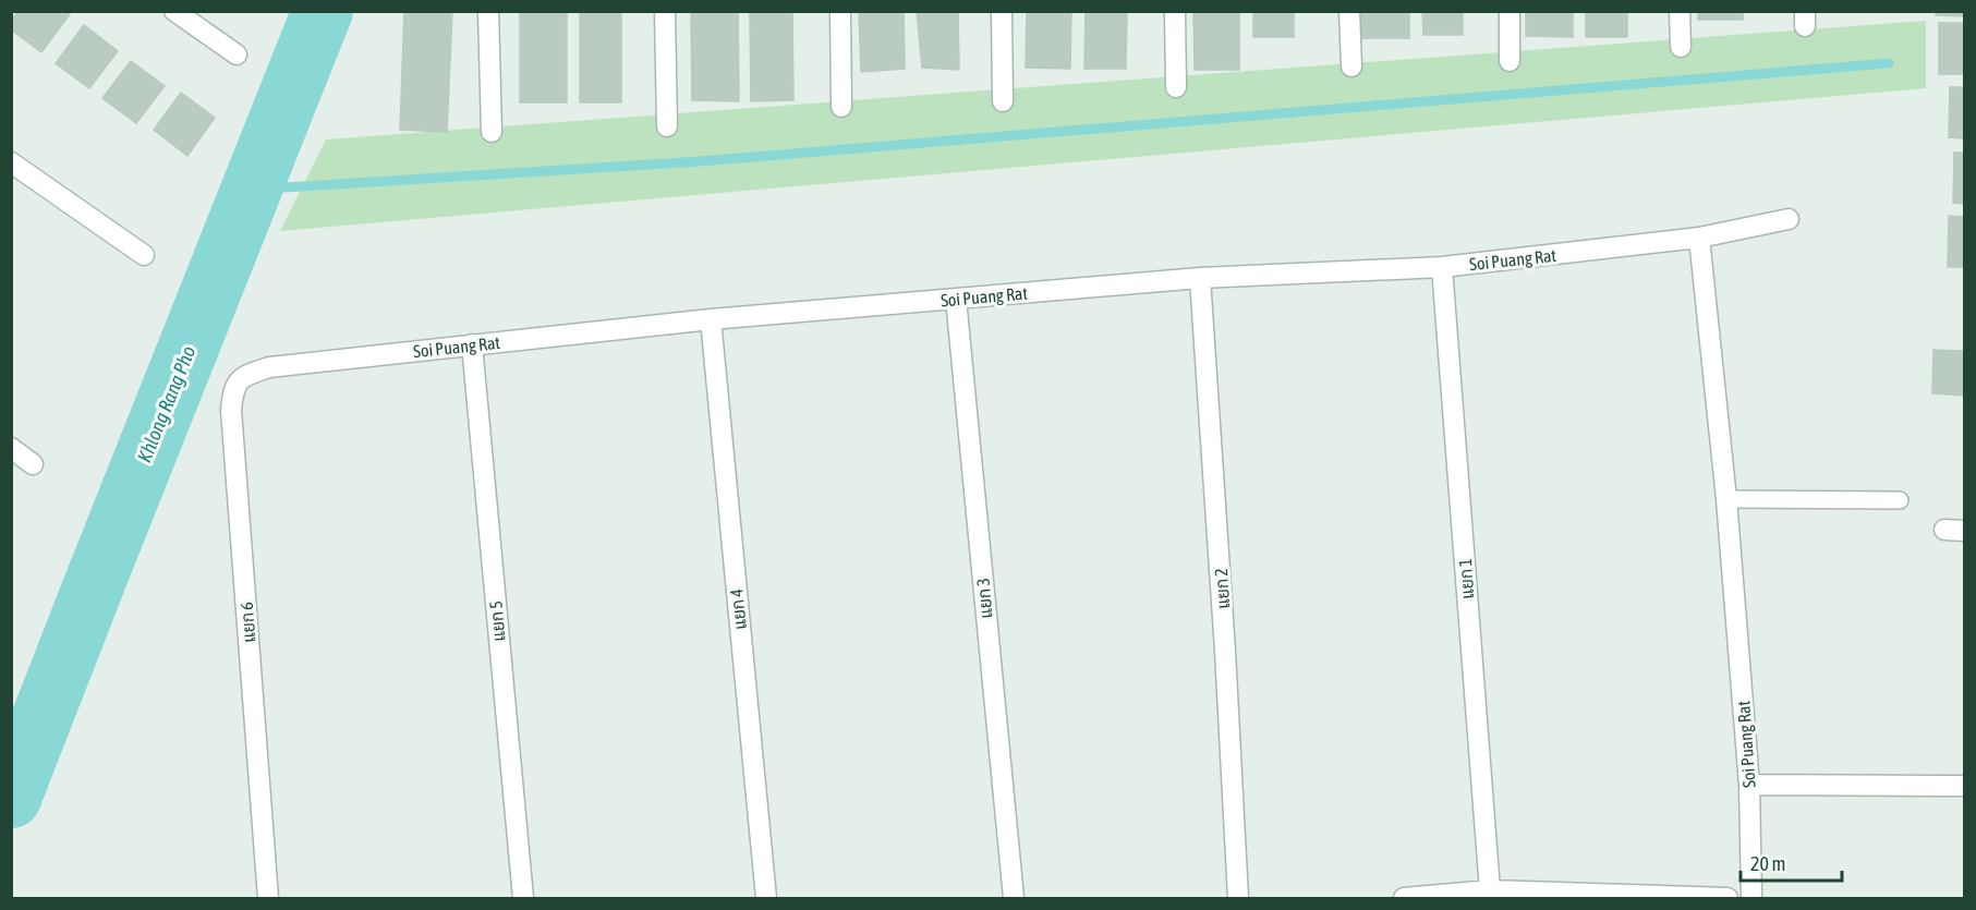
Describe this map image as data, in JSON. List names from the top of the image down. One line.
{"streets":{"street":["Soi Puang Rat","แยก 1","แยก 2","แยก 3","แยก 4","แยก 5","แยก 6"]},"crossings":[["Soi Puang Rat","แยก 1"],["Soi Puang Rat","แยก 2"],["Soi Puang Rat","แยก 3"],["Soi Puang Rat","แยก 4"],["Soi Puang Rat","แยก 5"],["Soi Puang Rat","แยก 6"]],"water":["Khlong Rang Pho"],"scale_bar":"20 m"}
